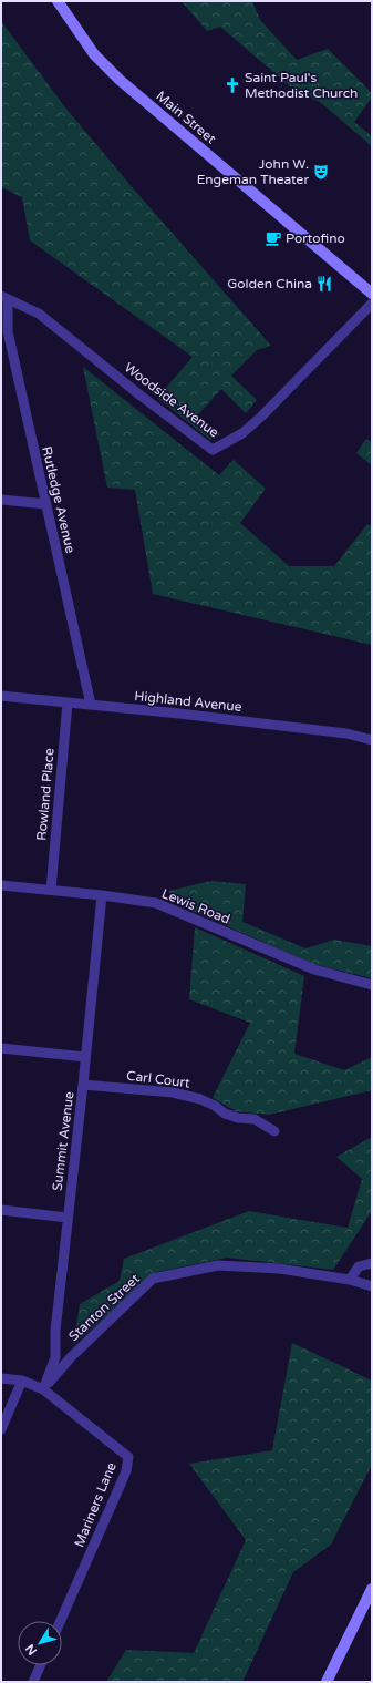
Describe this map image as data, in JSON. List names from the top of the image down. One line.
{"streets":{"main road":["Main Street"],"street":["Woodside Avenue","Rutledge Avenue","Highland Avenue","Rowland Place","Lewis Road","Carl Court","Summit Avenue","Stanton Street","Mariners Lane"]},"crossings":[["Woodside Avenue","Rutledge Avenue"],["Rutledge Avenue","Highland Avenue"],["Highland Avenue","Rowland Place"],["Rowland Place","Lewis Road"],["Lewis Road","Summit Avenue"],["Carl Court","Summit Avenue"],["Summit Avenue","Stanton Street"],["Summit Avenue","Mariners Lane"],["Stanton Street","Mariners Lane"]],"places":{"church":["Saint Paul's Methodist Church"],"theatre":["John W. Engeman Theater"],"cafe":["Portofino"],"restaurant":["Golden China"]},"north":"bottom left"}
